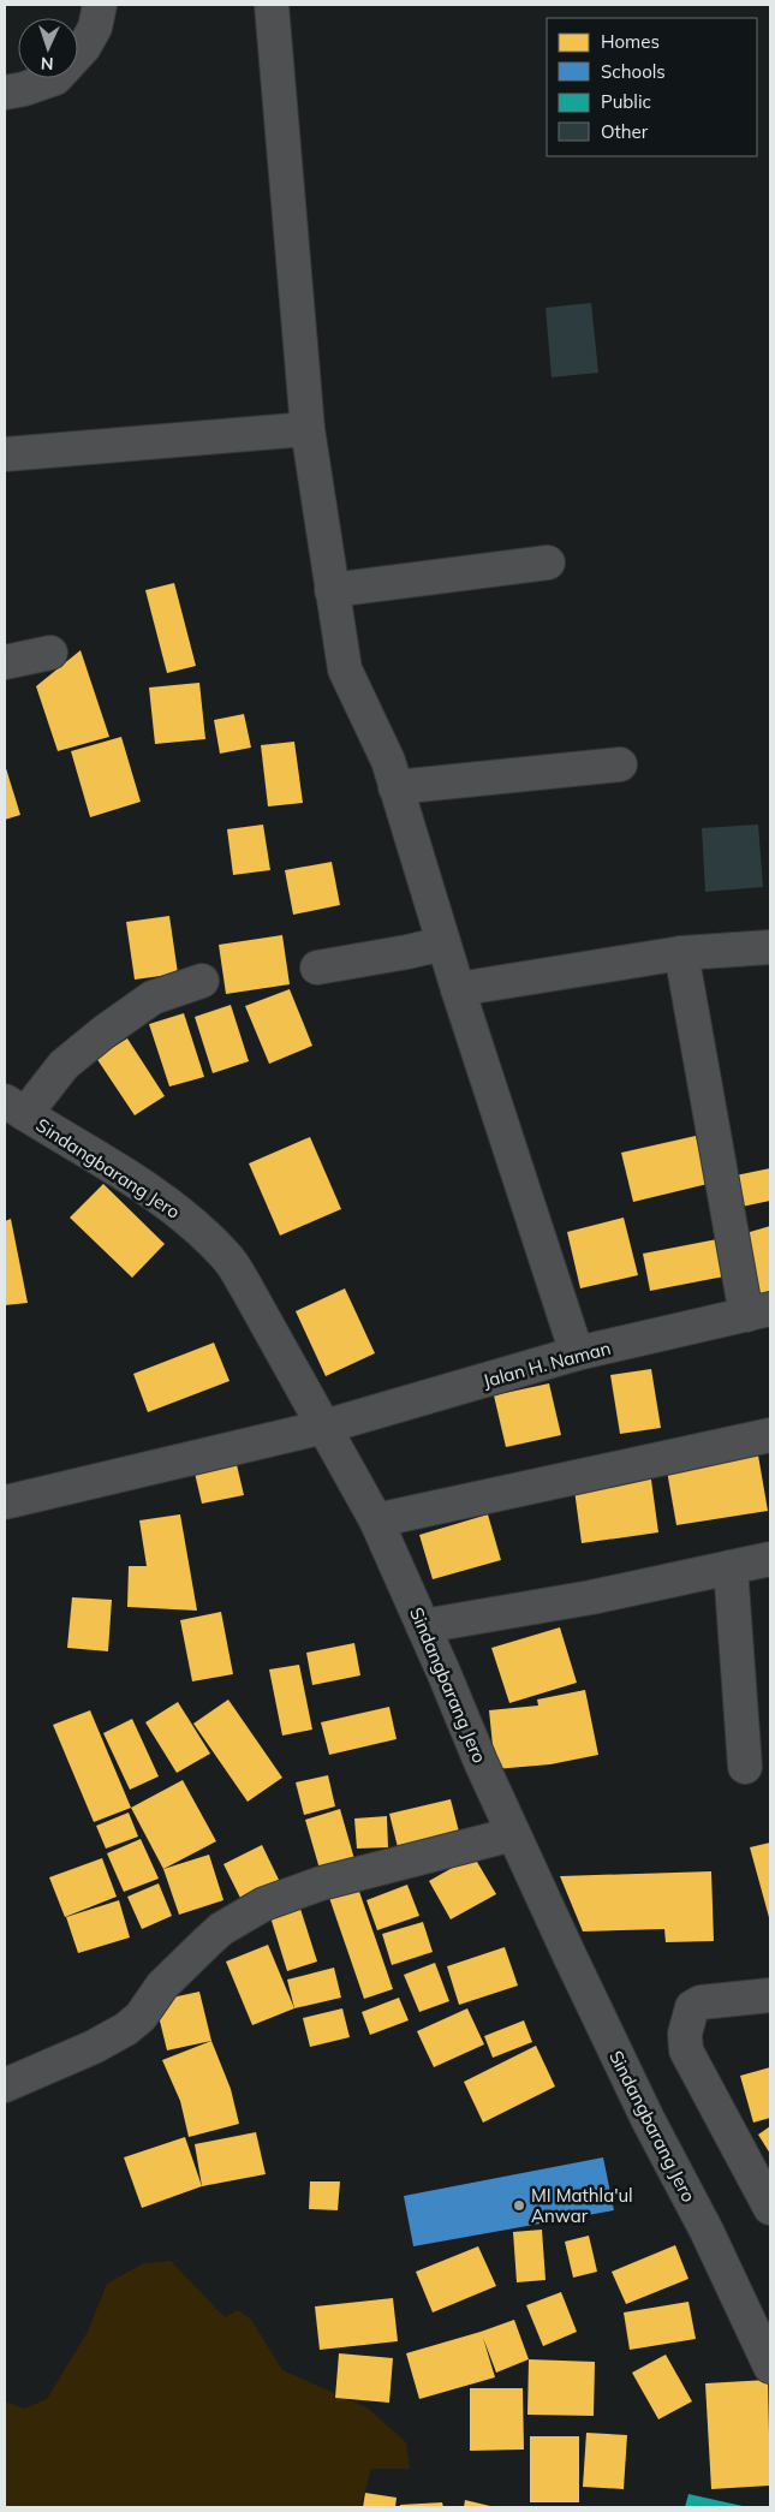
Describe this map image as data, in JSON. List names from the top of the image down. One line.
{"streets":{"street":["Sindangbarang Jero","Jalan H. Naman"]},"crossings":[["Sindangbarang Jero","Jalan H. Naman"]],"places":["MI Mathla'ul Anwar"],"legend":["Homes","Schools","Public","Other"],"north":"bottom"}
